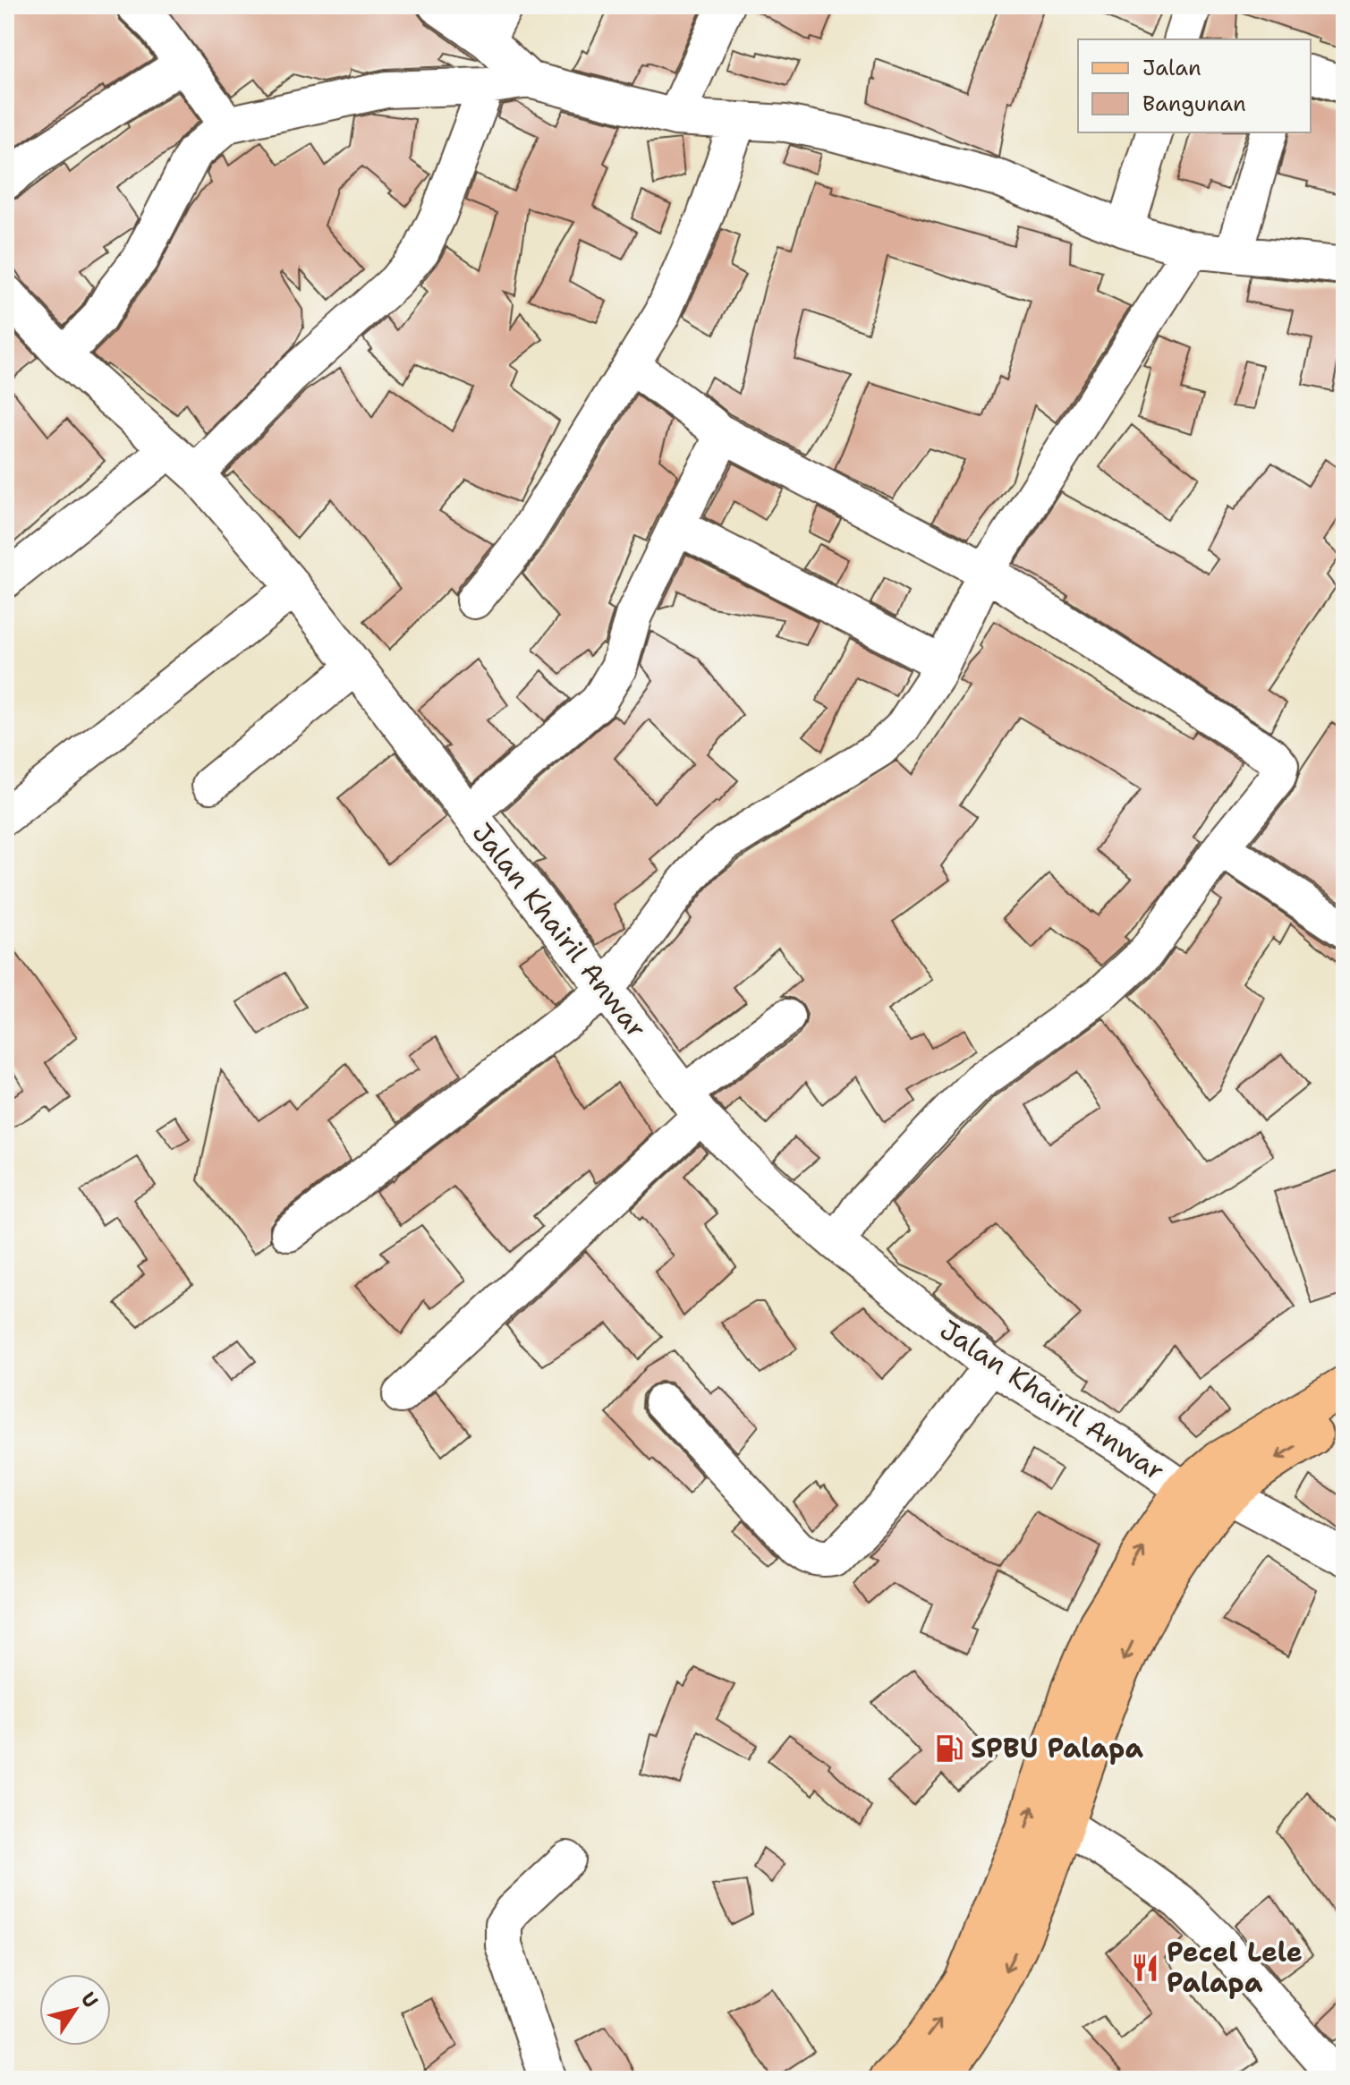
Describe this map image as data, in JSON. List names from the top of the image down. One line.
{"streets":{"street":["Jalan Khairil Anwar"]},"places":{"fuel station":["SPBU Palapa"],"restaurant":["Pecel Lele Palapa"]},"legend":["Jalan","Bangunan"],"north":"top right"}
